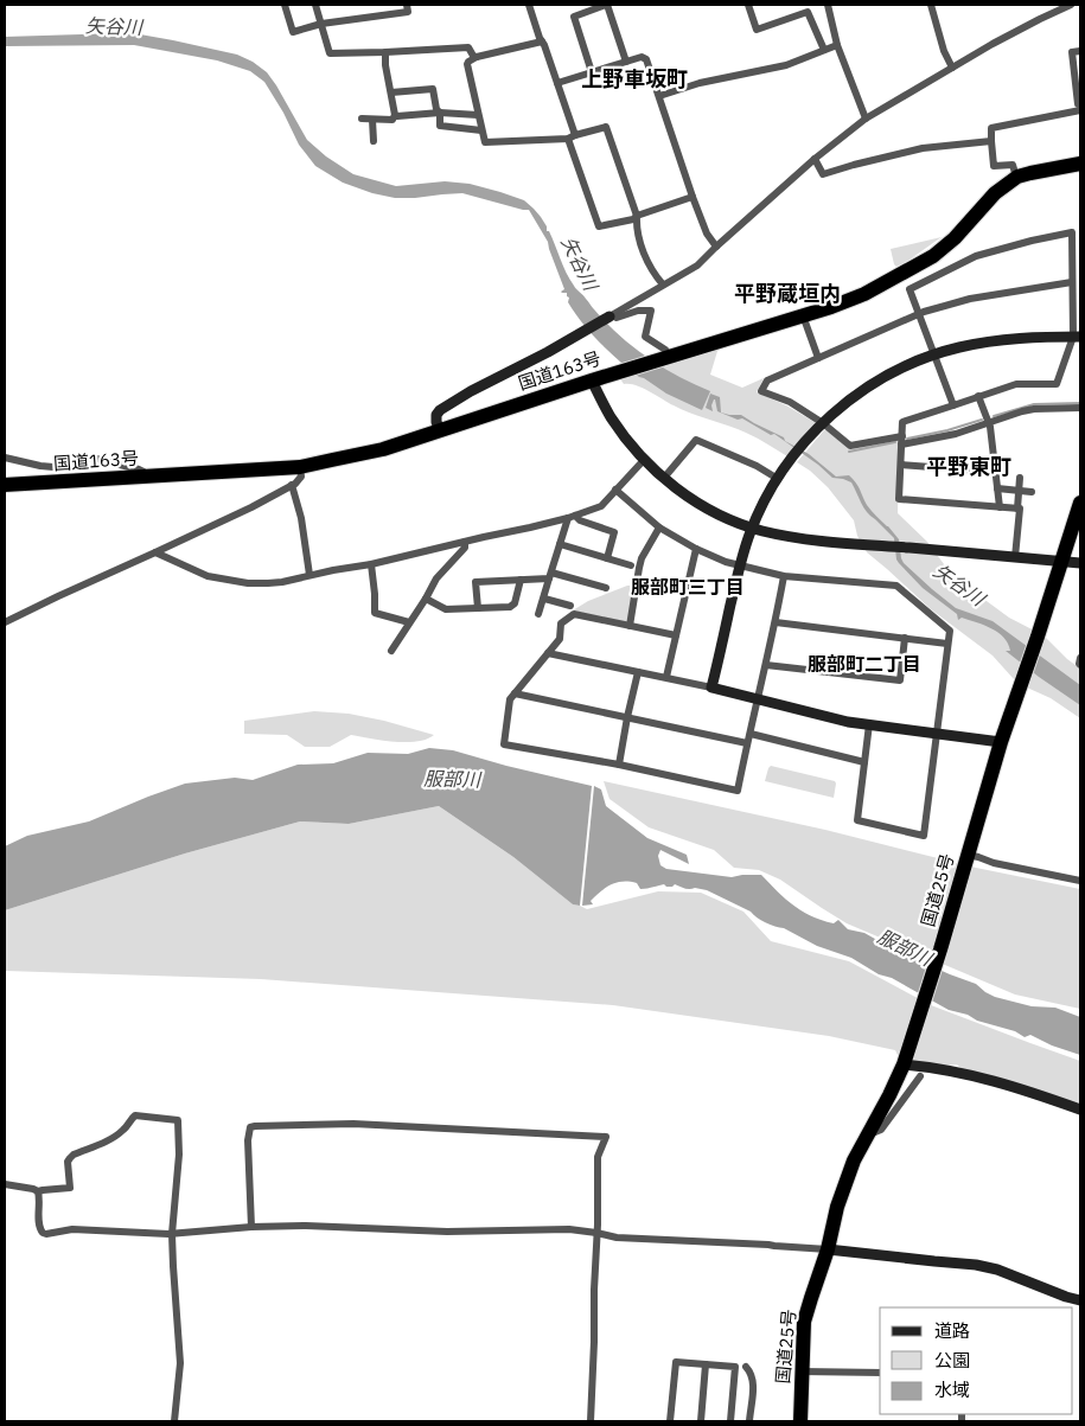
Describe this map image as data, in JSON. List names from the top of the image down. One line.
{"streets":{"highway":["国道163号","国道25号"]},"districts":["上野車坂町","平野蔵垣内","平野東町","服部町三丁目","服部町二丁目"],"water":["矢谷川","服部川"],"legend":["道路","公園","水域"]}
